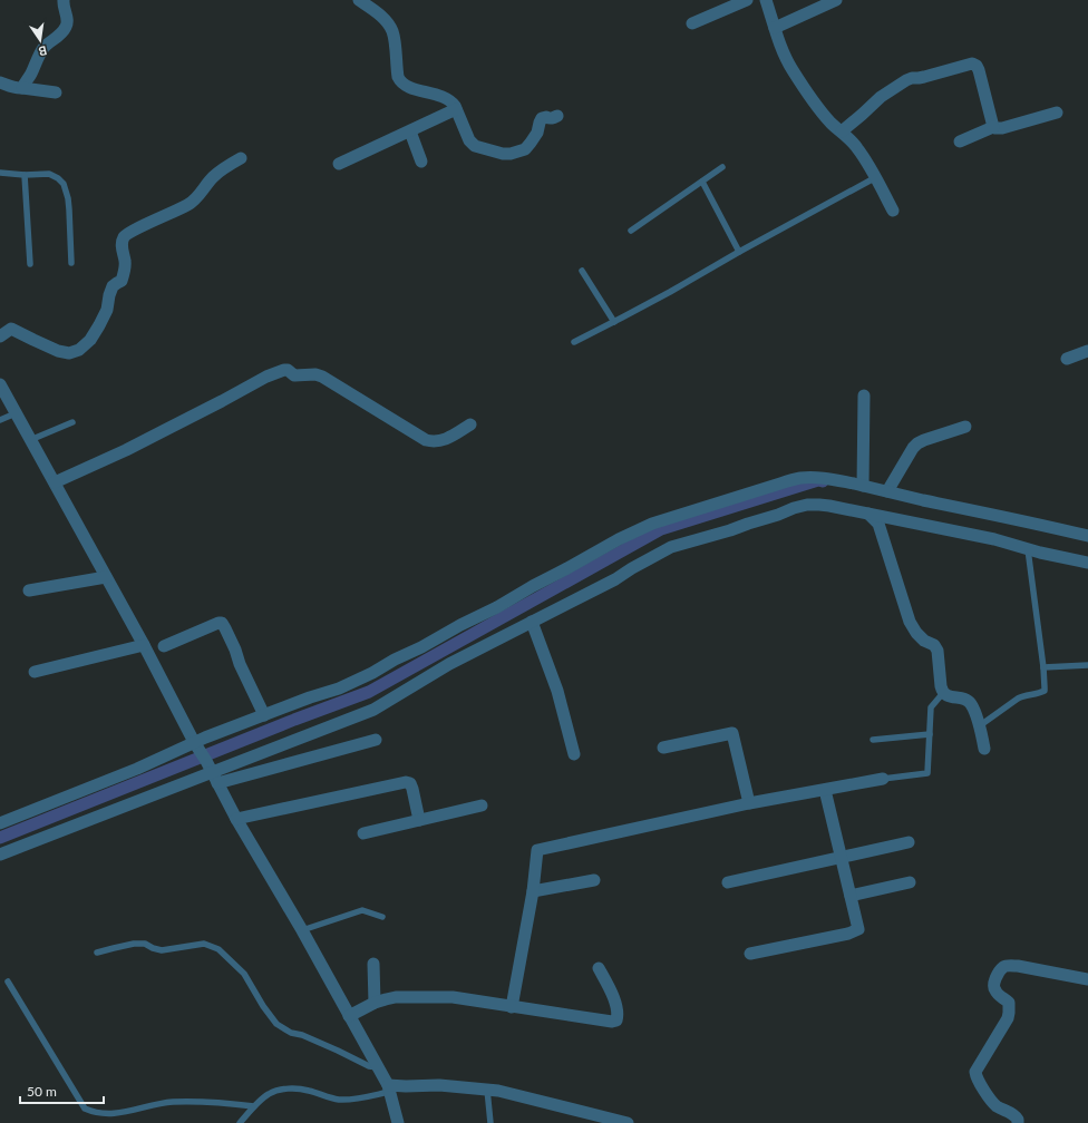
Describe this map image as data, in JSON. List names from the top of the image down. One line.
{"scale_bar":"50 m","north":"bottom"}
